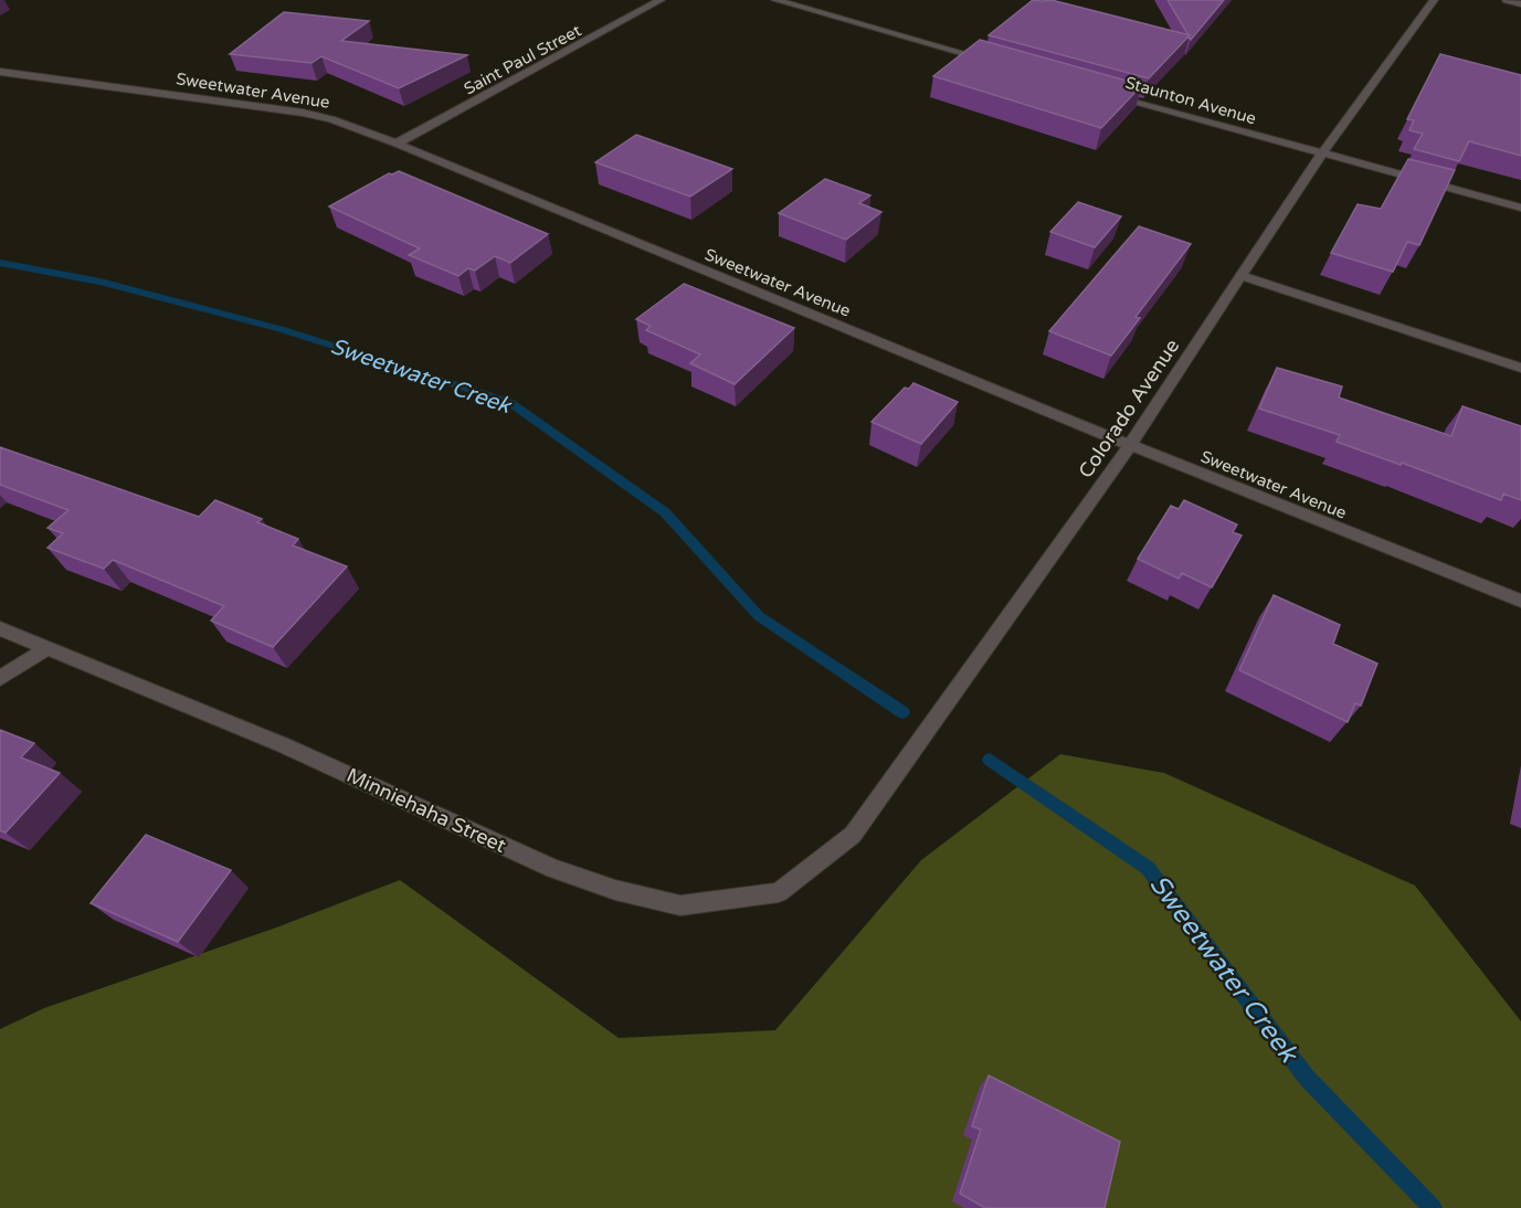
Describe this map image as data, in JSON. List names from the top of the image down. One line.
{"streets":{"street":["Saint Paul Street","Sweetwater Avenue","Staunton Avenue","Colorado Avenue","Minniehaha Street"]},"crossings":[["Saint Paul Street","Sweetwater Avenue"],["Sweetwater Avenue","Colorado Avenue"],["Staunton Avenue","Colorado Avenue"],["Colorado Avenue","Minniehaha Street"]],"water":["Sweetwater Creek"]}
